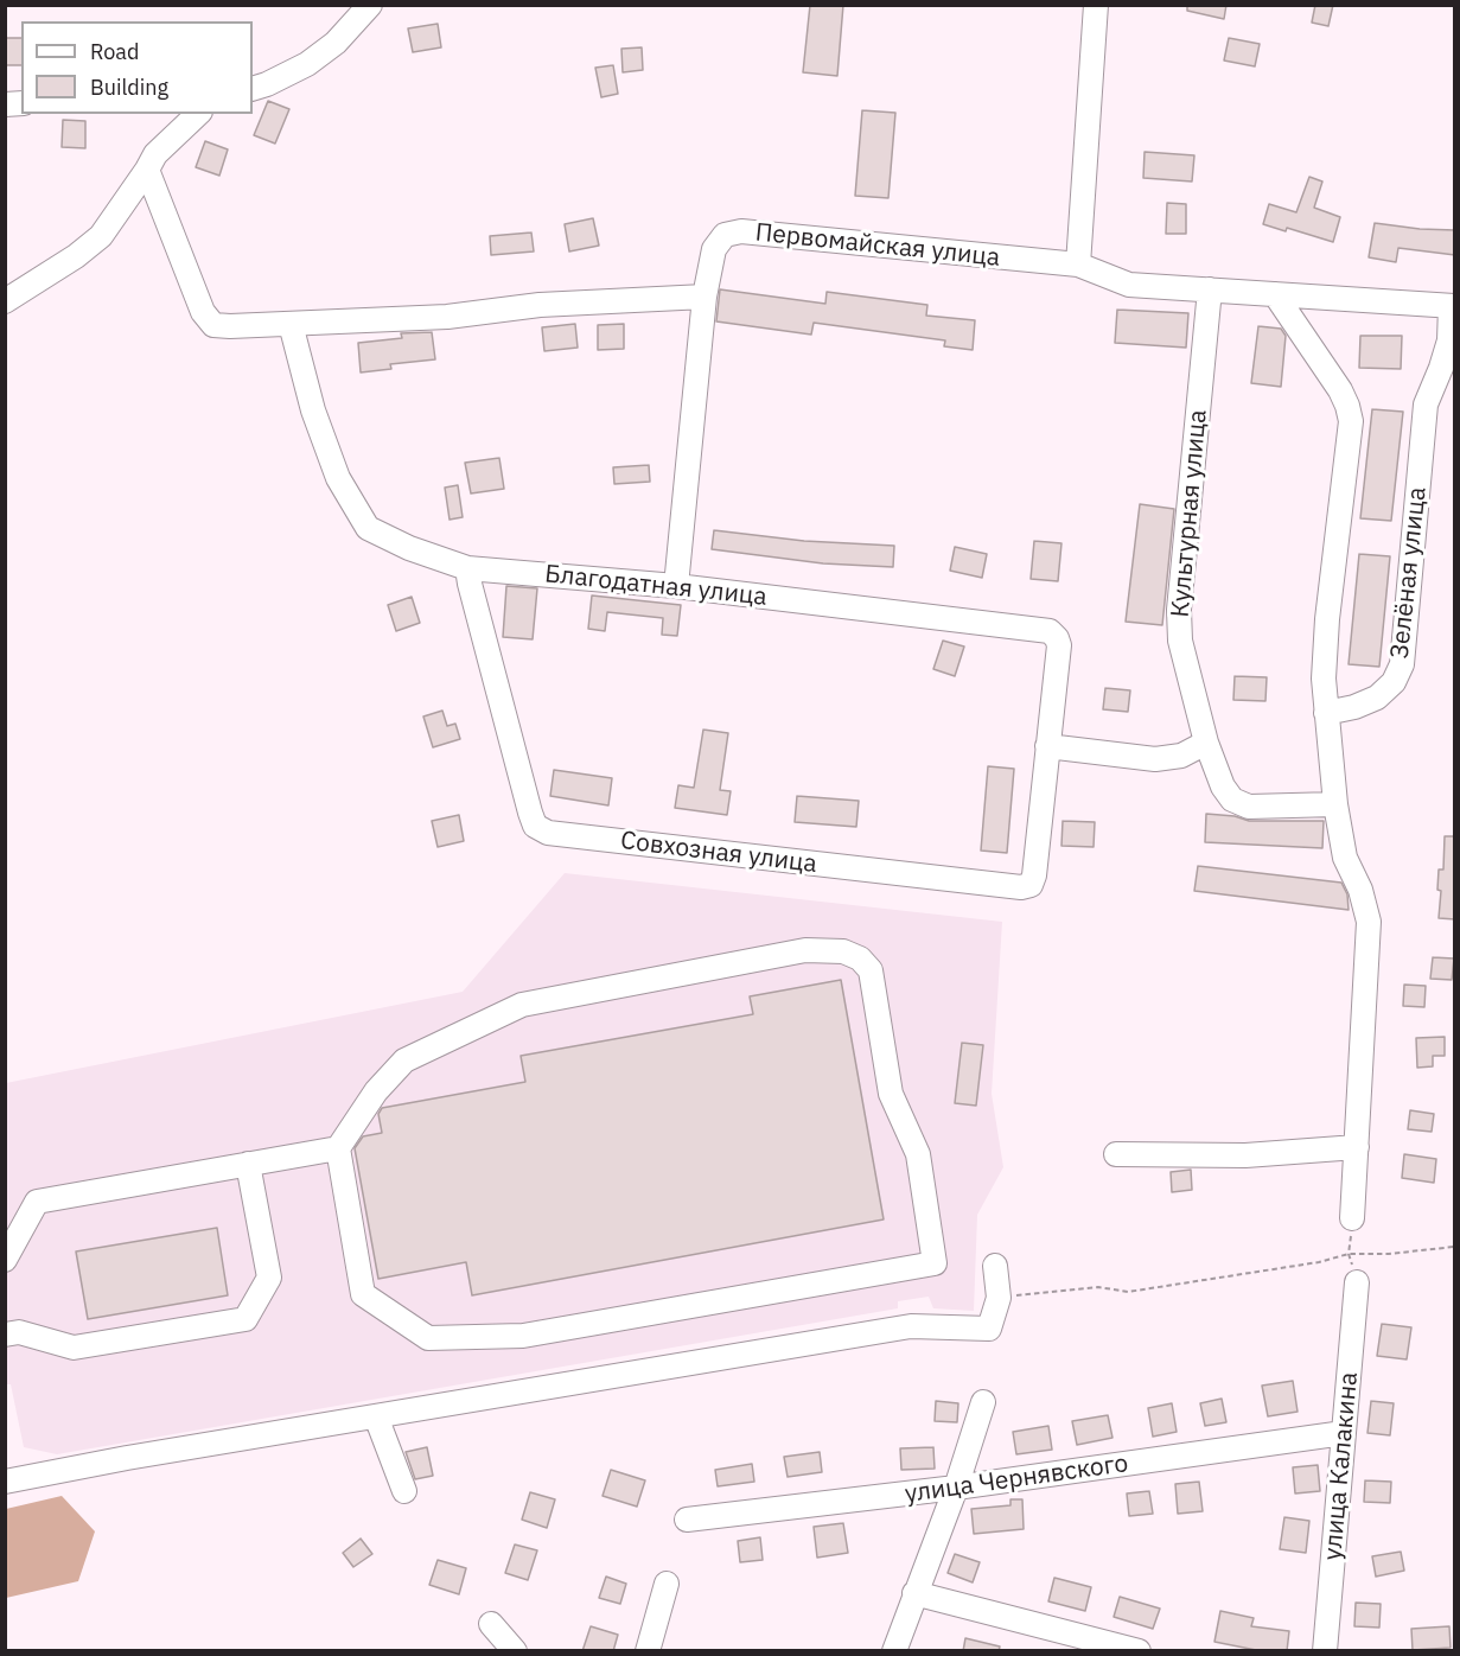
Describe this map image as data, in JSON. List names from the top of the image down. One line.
{"streets":{"street":["Первомайская улица","Культурная улица","Зелёная улица","Благодатная улица","Совхозная улица","улица Калакина","улица Чернявского"]},"crossings":[["Первомайская улица","Культурная улица"],["Первомайская улица","Зелёная улица"],["Первомайская улица","Благодатная улица"],["Благодатная улица","Совхозная улица"],["улица Калакина","улица Чернявского"]],"legend":["Road","Building"]}
